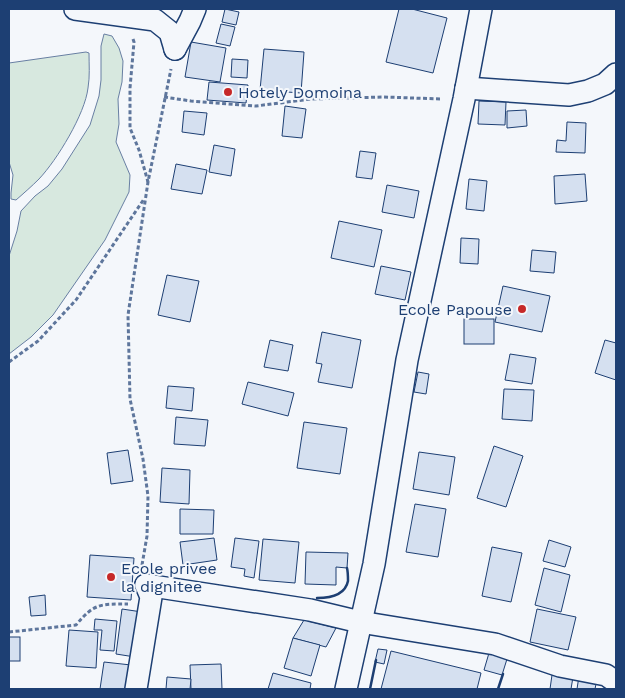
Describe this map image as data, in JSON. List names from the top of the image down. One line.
{"places":["Hotely Domoina","Ecole Papouse","Ecole privee la dignitee"]}
